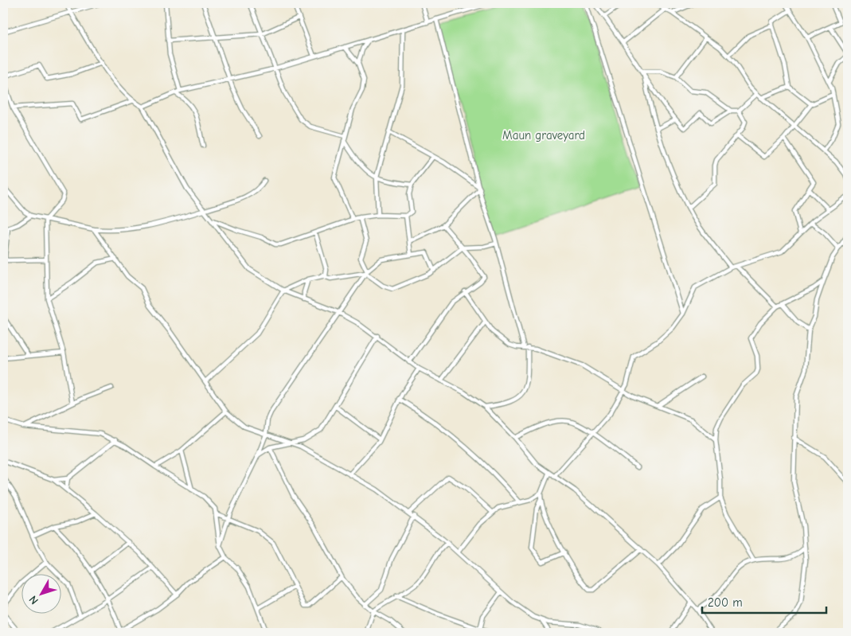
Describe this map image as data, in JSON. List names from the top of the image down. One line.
{"parks":["Maun graveyard"],"scale_bar":"200 m","north":"bottom left"}
